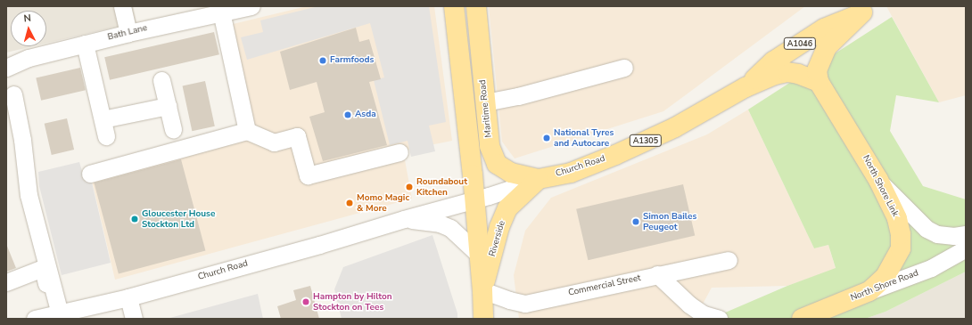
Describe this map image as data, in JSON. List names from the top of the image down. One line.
{"streets":{"main road":["A1046","Maritime Road","A1305","Church Road","North Shore Link","Riverside","North Shore Road"],"street":["Bath Lane","Commercial Street"]},"crossings":[["Maritime Road","Church Road"],["Maritime Road","Riverside"],["Church Road","North Shore Link"],["Church Road","Riverside"],["North Shore Link","North Shore Road"],["Riverside","Commercial Street"]],"places":["Farmfoods","Asda","National Tyres and Autocare","Roundabout Kitchen","Momo Magic & More","Gloucester House Stockton Ltd","Simon Bailes Peugeot","Hampton by Hilton Stockton on Tees"],"north":"top"}
